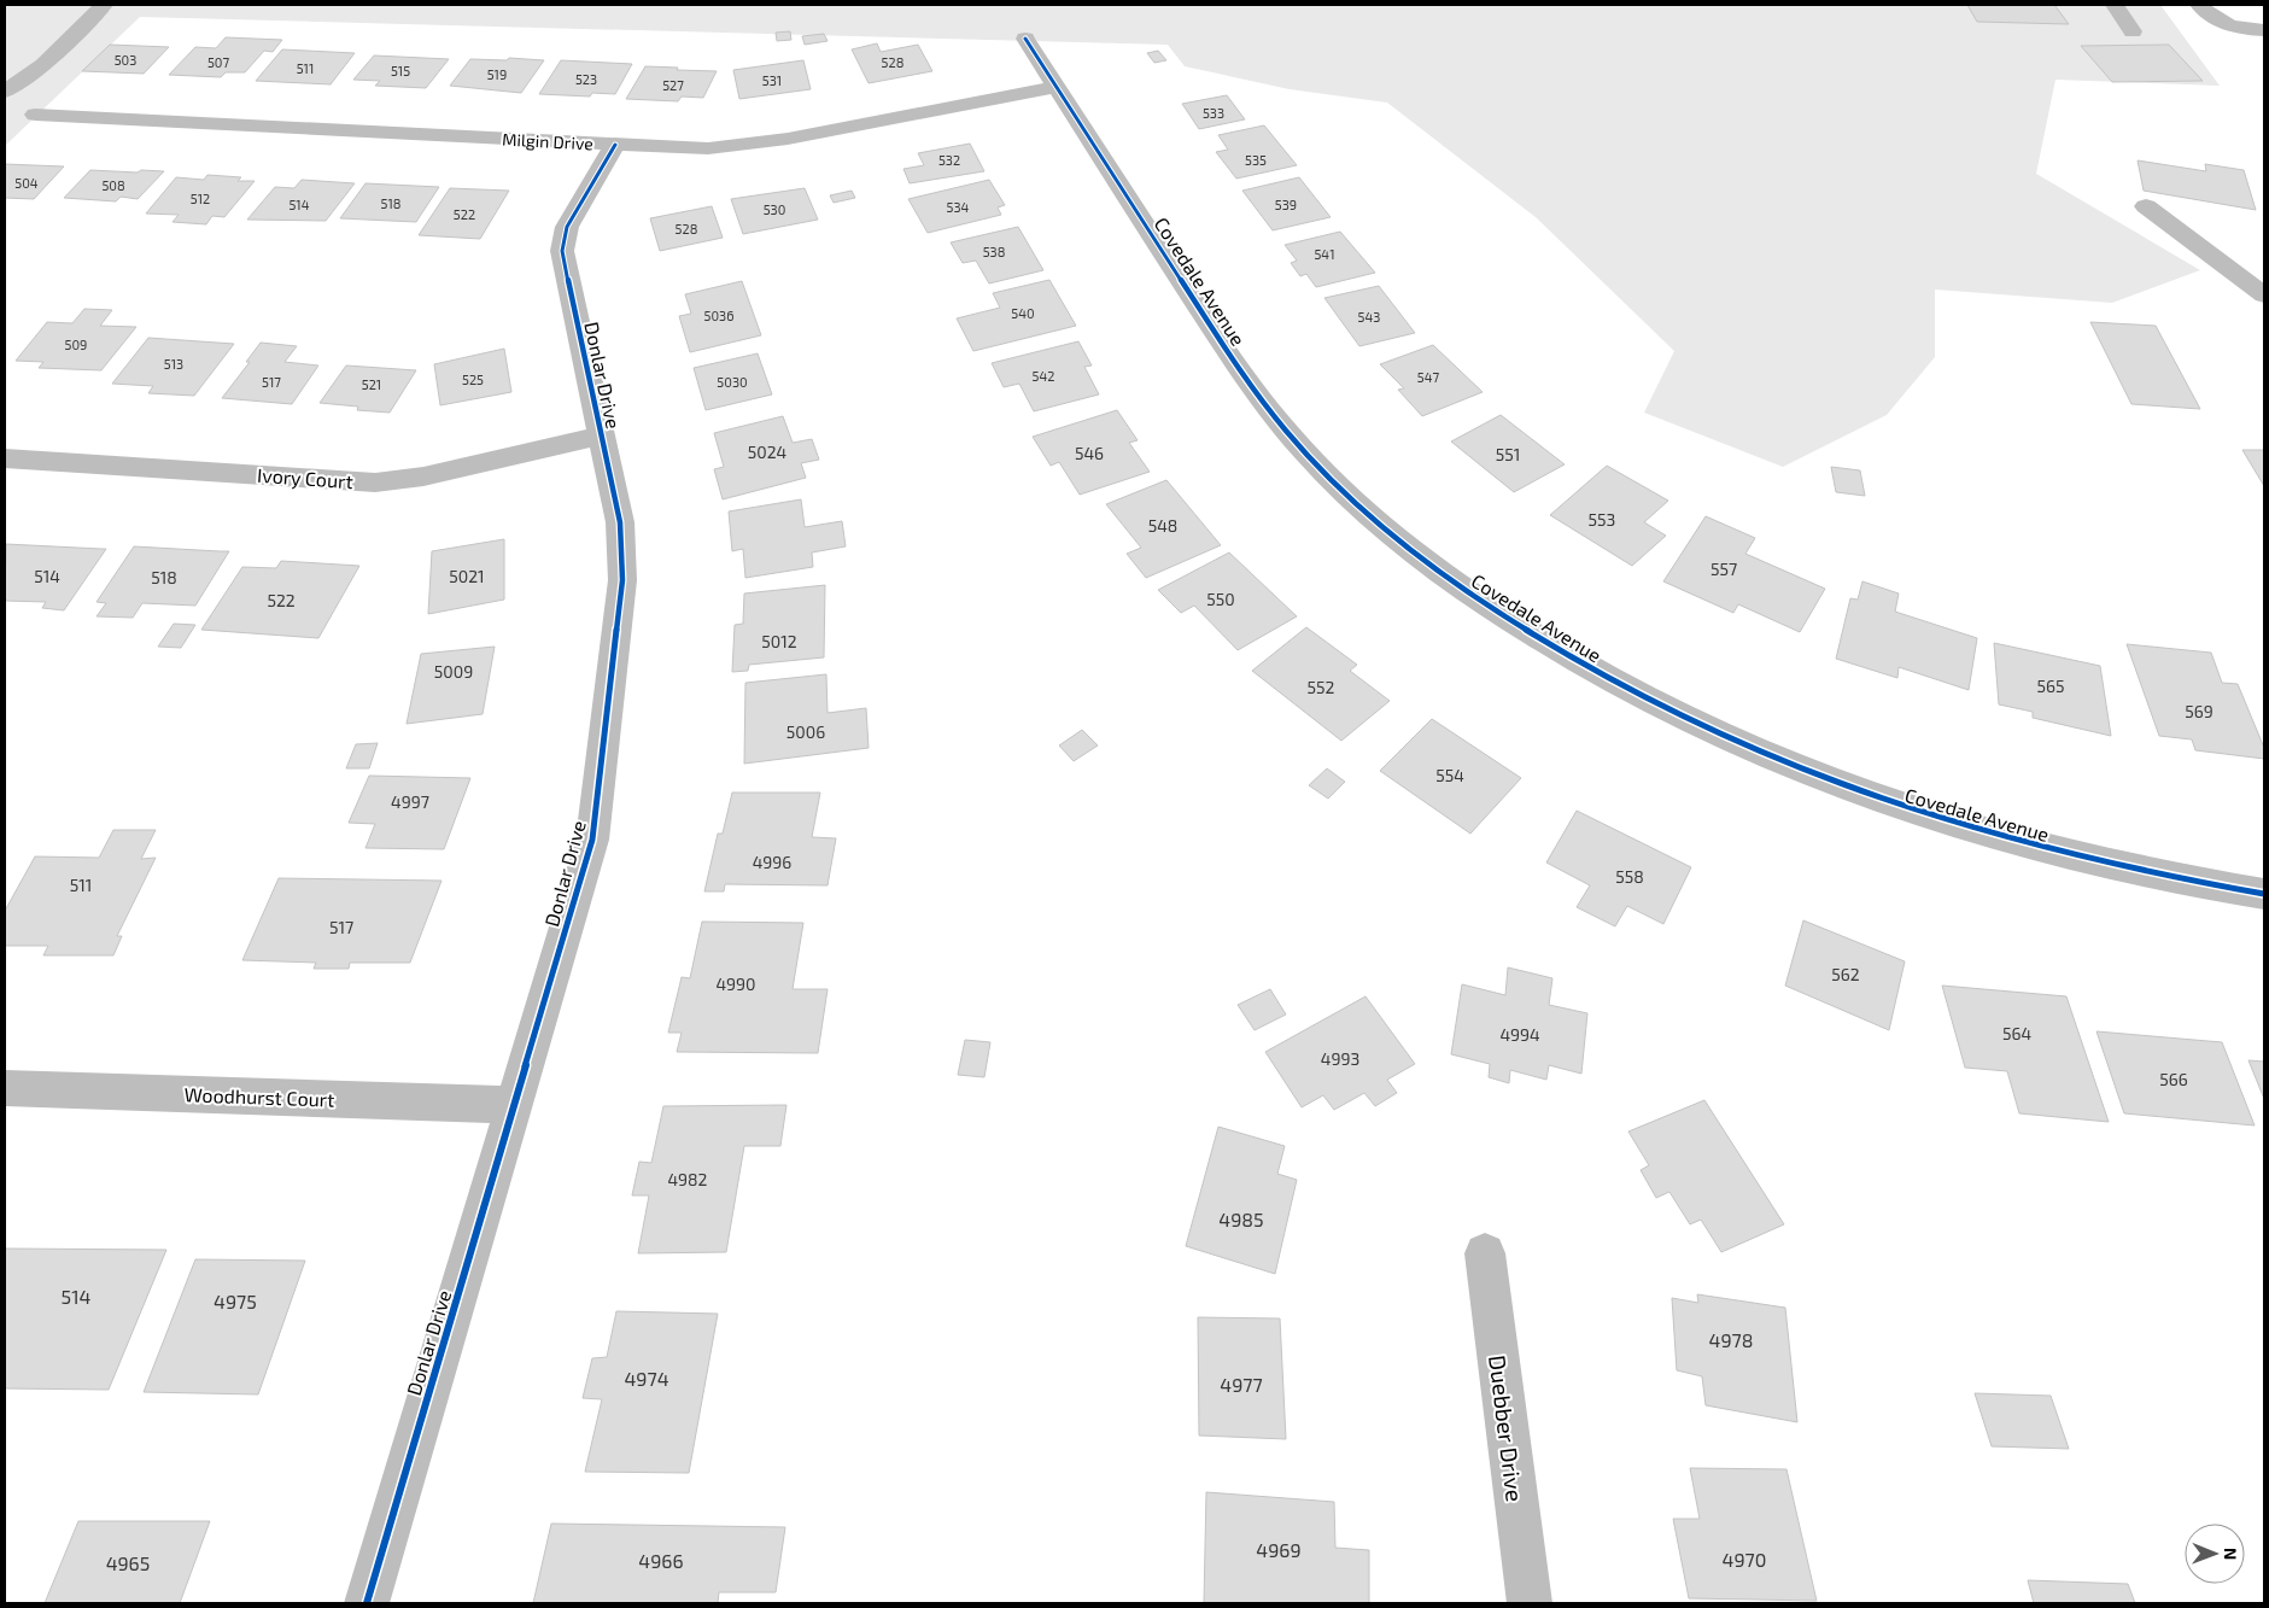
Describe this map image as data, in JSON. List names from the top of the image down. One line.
{"streets":{"street":["Milgin Drive","Covedale Avenue","Donlar Drive","Ivory Court","Woodhurst Court","Duebber Drive"]},"crossings":[["Milgin Drive","Covedale Avenue"],["Milgin Drive","Donlar Drive"],["Donlar Drive","Ivory Court"],["Donlar Drive","Woodhurst Court"]],"house_numbers":["503","507","528","511","515","519","523","531","527","533","532","535","504","508","512","518","514","539","534","530","522","528","538","541","540","5036","543","509","513","542","547","525","517","5030","521","5024","546","551","553","548","557","514","5021","518","550","522","5012","5009","565","552","569","5006","554","4997","4996","558","511","517","562","4990","564","4994","4993","566","4982","4985","514","4975","4978","4974","4977","4969","4970","4966","4965"],"north":"right"}
